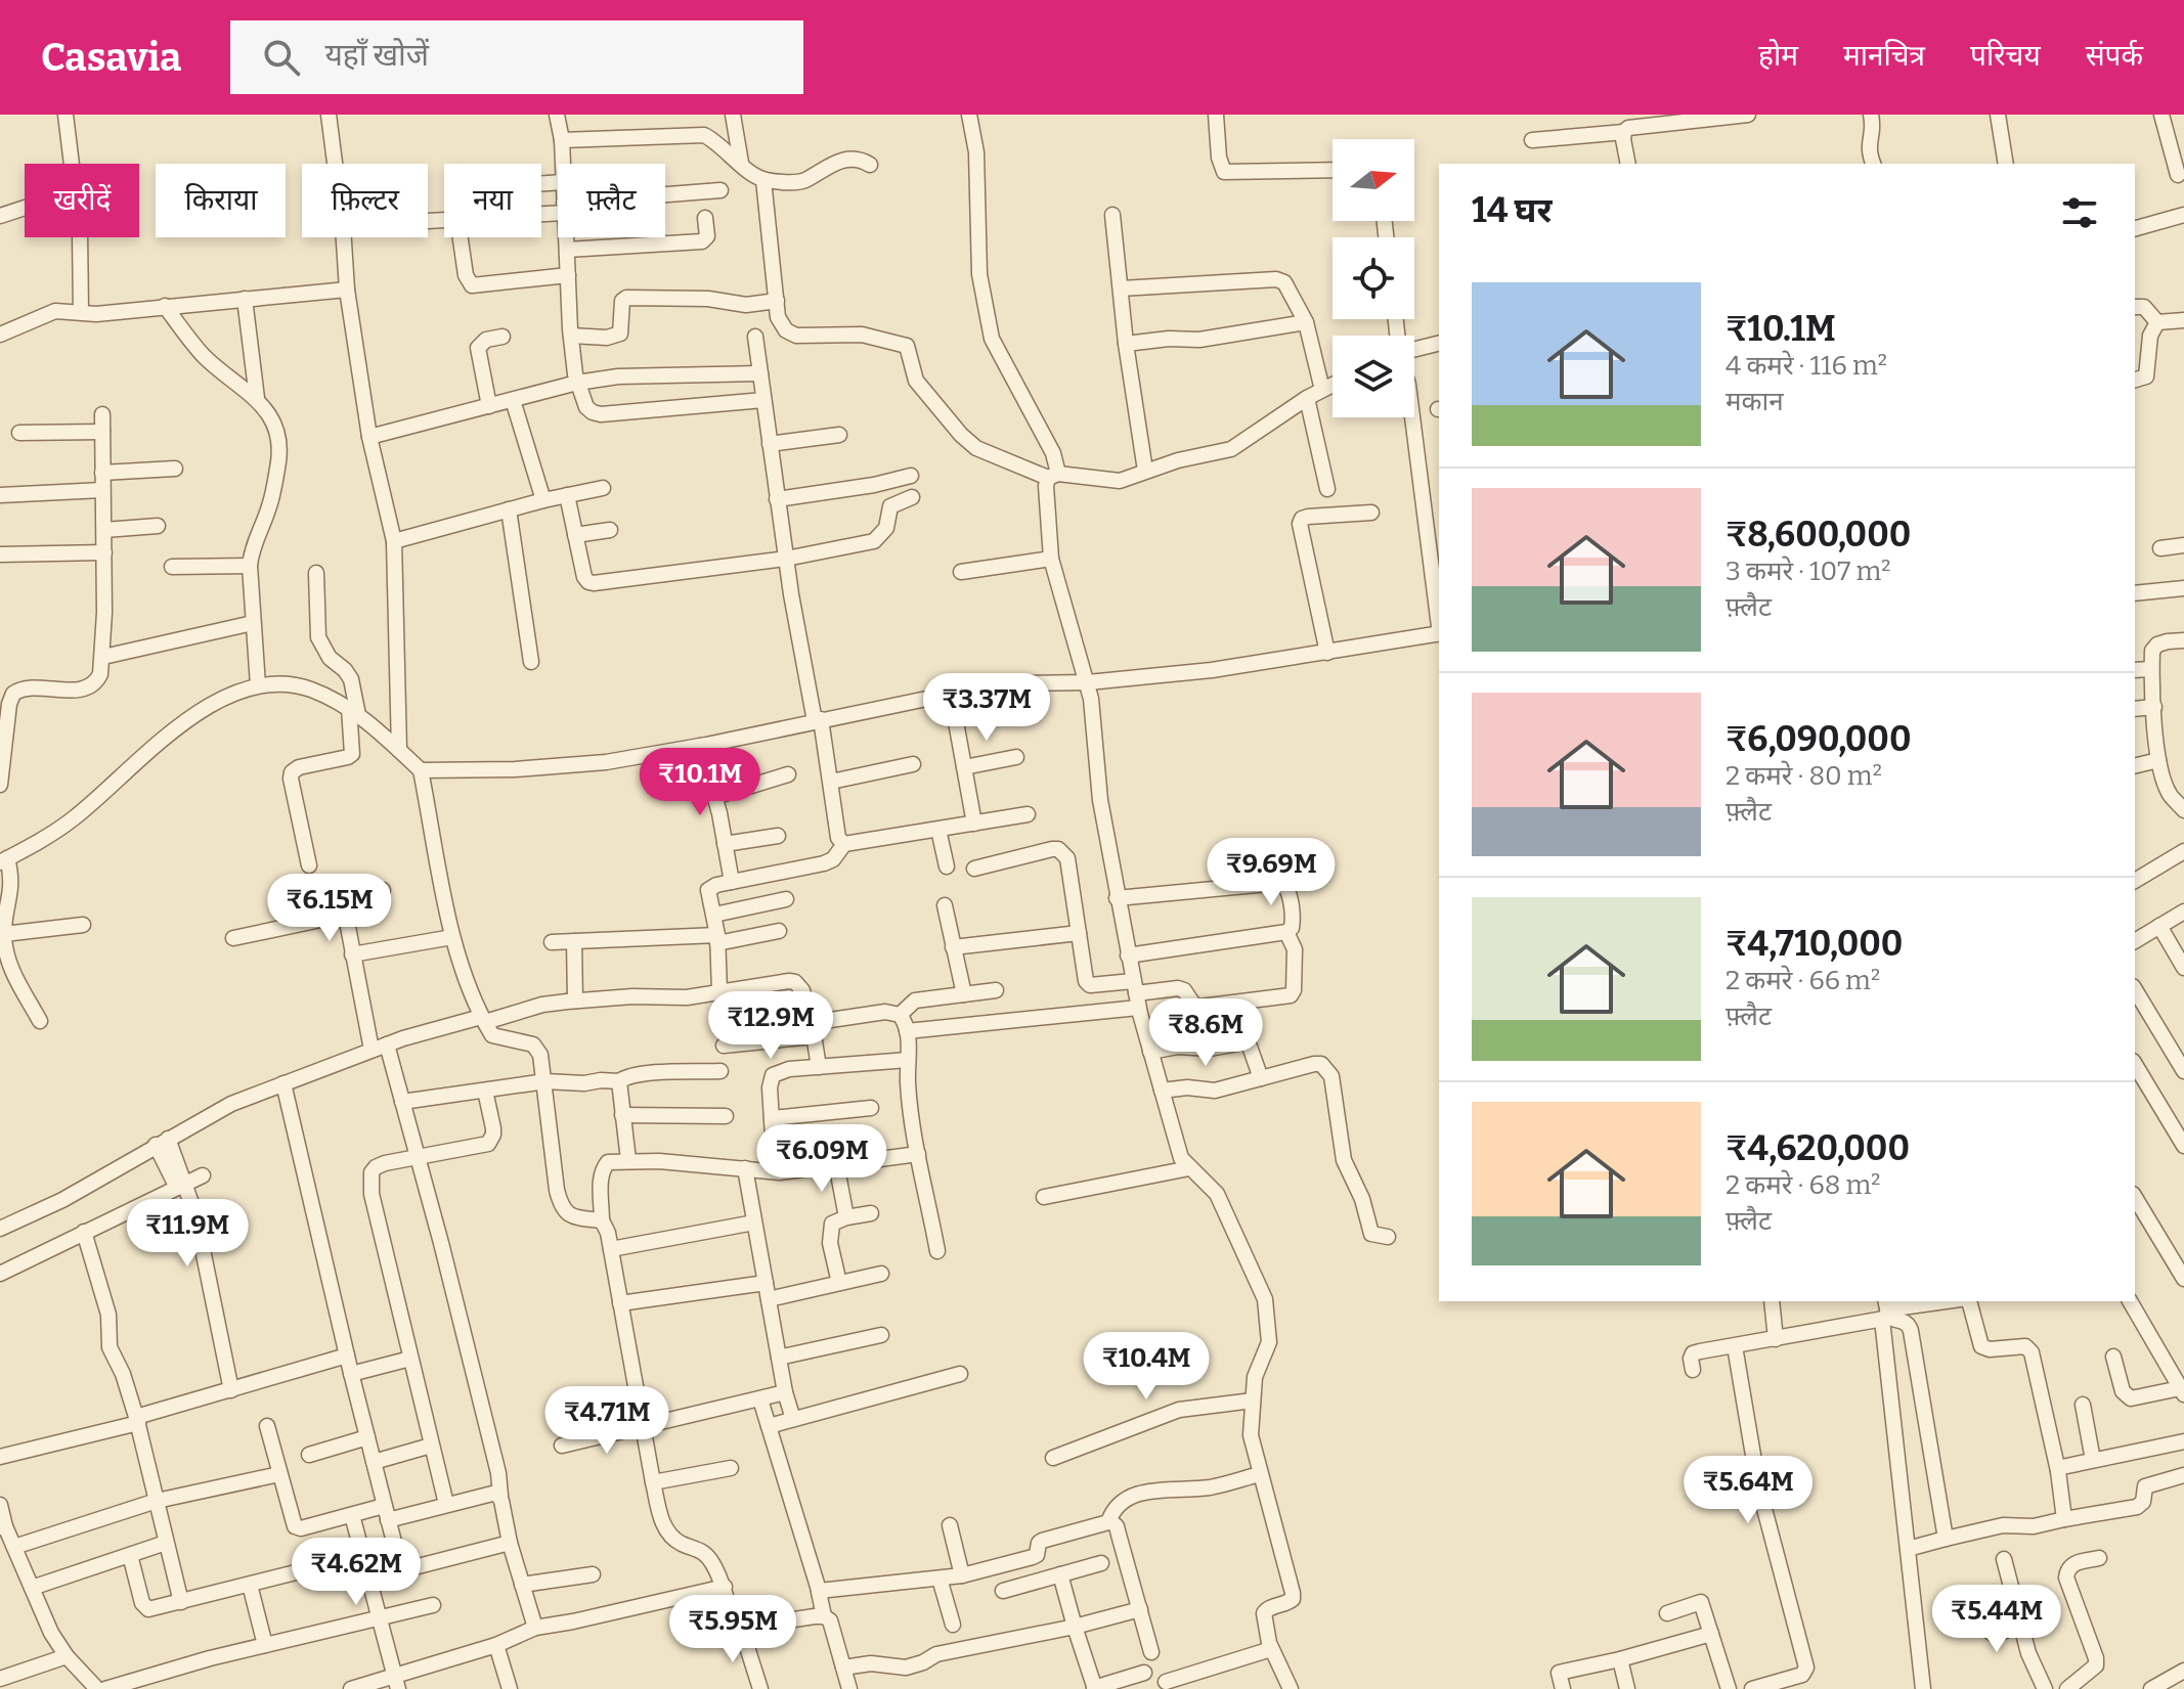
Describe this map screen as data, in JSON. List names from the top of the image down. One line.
{"north":"right","page":{"header":"Casavia","search":"यहाँ खोजें","nav":["होम","मानचित्र","परिचय","संपर्क"],"chip":["खरीदें","किराया","फ़िल्टर","नया","फ़्लैट"],"heading":"14 घर","list":[{"name":"₹10.1M","note":"4 कमरे · 116 m² · मकान"},{"name":"₹8,600,000","note":"3 कमरे · 107 m² · फ़्लैट"},{"name":"₹6,090,000","note":"2 कमरे · 80 m² · फ़्लैट"},{"name":"₹4,710,000","note":"2 कमरे · 66 m² · फ़्लैट"},{"name":"₹4,620,000","note":"2 कमरे · 68 m² · फ़्लैट"}],"price":["₹3.37M","₹10.1M","₹9.69M","₹6.15M","₹12.9M","₹8.6M","₹6.09M","₹11.9M","₹10.4M","₹4.71M","₹5.64M","₹4.62M","₹5.44M","₹5.95M"]}}
